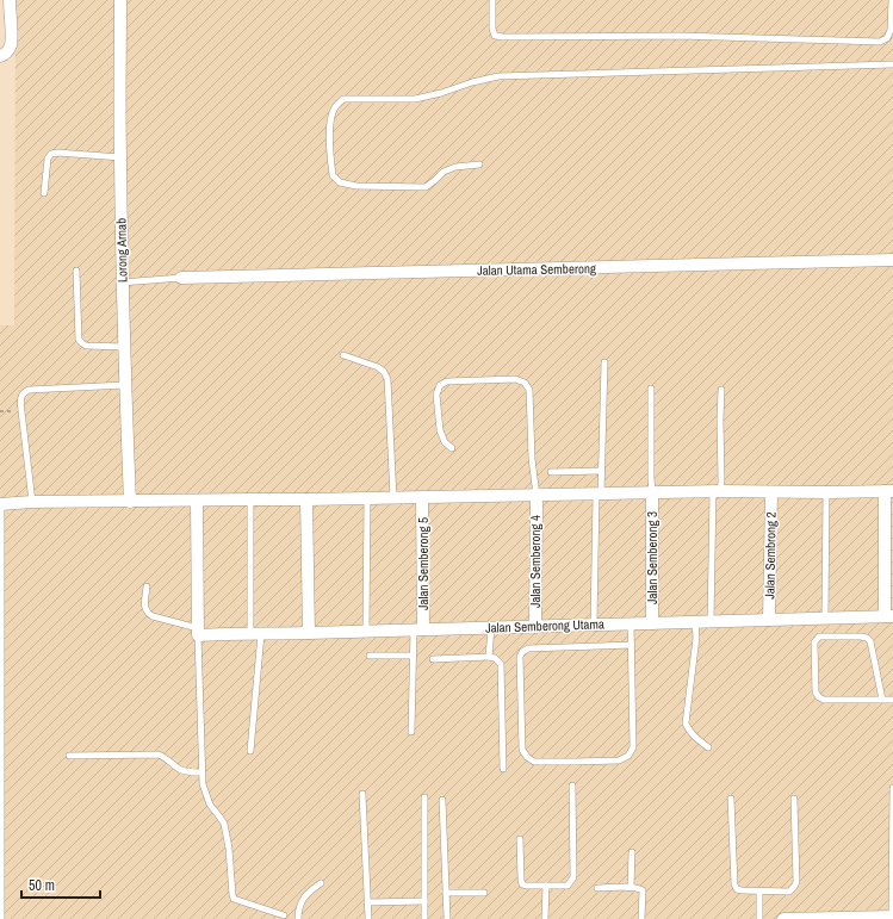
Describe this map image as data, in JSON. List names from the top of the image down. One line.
{"streets":{"street":["Lorong Arnab","Jalan Utama Semberong","Jalan Sembrong 2","Jalan Semberong 3","Jalan Semberong 4","Jalan Semberong 5","Jalan Semberong Utama"]},"crossings":[["Jalan Sembrong 2","Jalan Semberong Utama"],["Jalan Semberong 3","Jalan Semberong Utama"],["Jalan Semberong 4","Jalan Semberong Utama"],["Jalan Semberong 5","Jalan Semberong Utama"]],"scale_bar":"50 m"}
